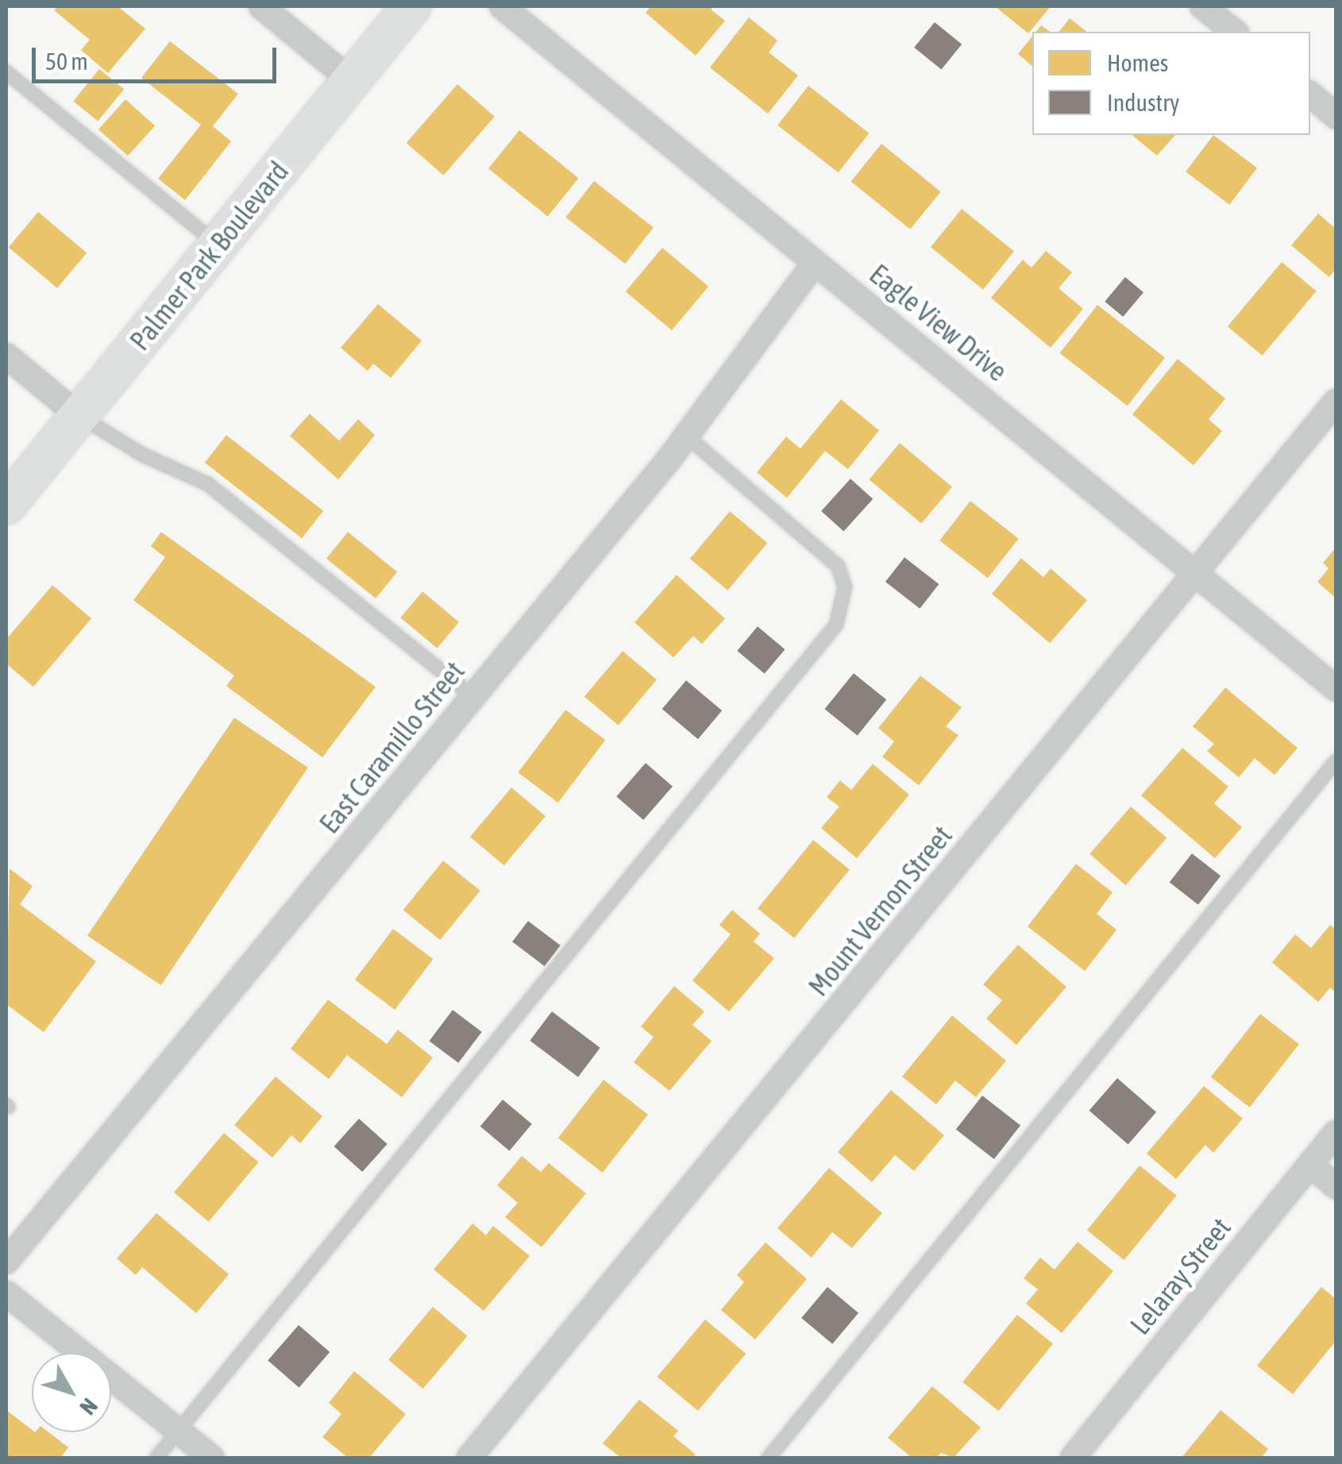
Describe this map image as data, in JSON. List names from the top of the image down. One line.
{"streets":{"main road":["Palmer Park Boulevard"],"street":["Eagle View Drive","East Caramillo Street","Mount Vernon Street","Lelaray Street"]},"crossings":[["Eagle View Drive","East Caramillo Street"],["Eagle View Drive","Mount Vernon Street"]],"legend":["Homes","Industry"],"scale_bar":"50 m","north":"bottom right"}
